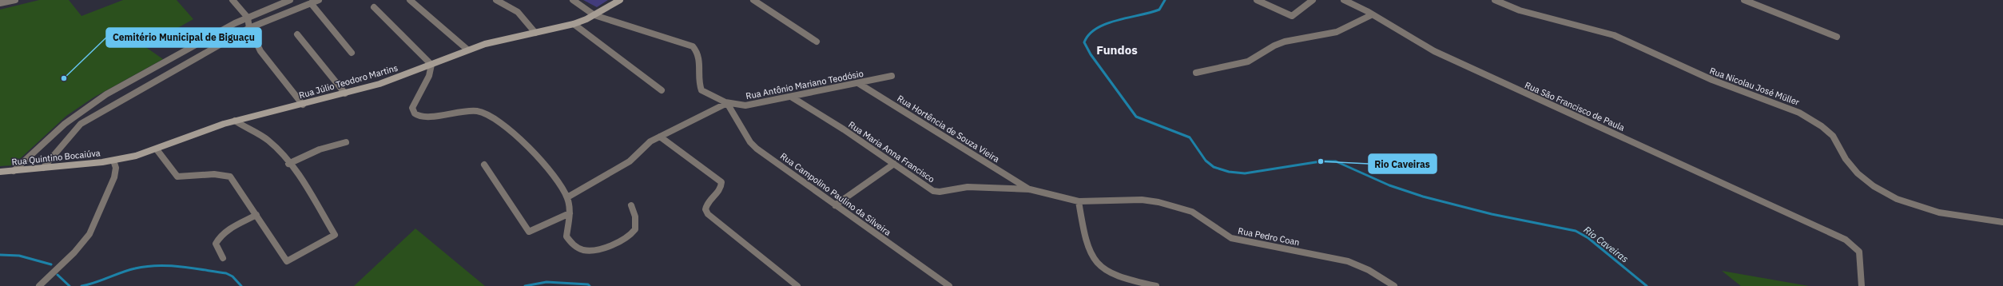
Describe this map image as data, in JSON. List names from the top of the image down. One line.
{"streets":{"main road":["Rua Júlio Teodoro Martins","Rua Quintino Bocaiúva"],"street":["Rua Antônio Mariano Teodósio","Rua Nicolau José Müller","Rua São Francisco de Paula","Rua Hortência de Souza Vieira","Rua Maria Anna Francisco","Rua Campolino Paulino da Silveira","Rua Pedro Coan"]},"crossings":[["Rua Júlio Teodoro Martins","Rua Antônio Mariano Teodósio"],["Rua Júlio Teodoro Martins","Rua Quintino Bocaiúva"],["Rua Antônio Mariano Teodósio","Rua Hortência de Souza Vieira"],["Rua Antônio Mariano Teodósio","Rua Maria Anna Francisco"],["Rua Antônio Mariano Teodósio","Rua Campolino Paulino da Silveira"],["Rua Hortência de Souza Vieira","Rua Maria Anna Francisco"],["Rua Hortência de Souza Vieira","Rua Pedro Coan"],["Rua Maria Anna Francisco","Rua Pedro Coan"]],"districts":["Fundos"],"water":["Rio Caveiras"],"places":["Cemitério Municipal de Biguaçu","Rio Caveiras"]}
